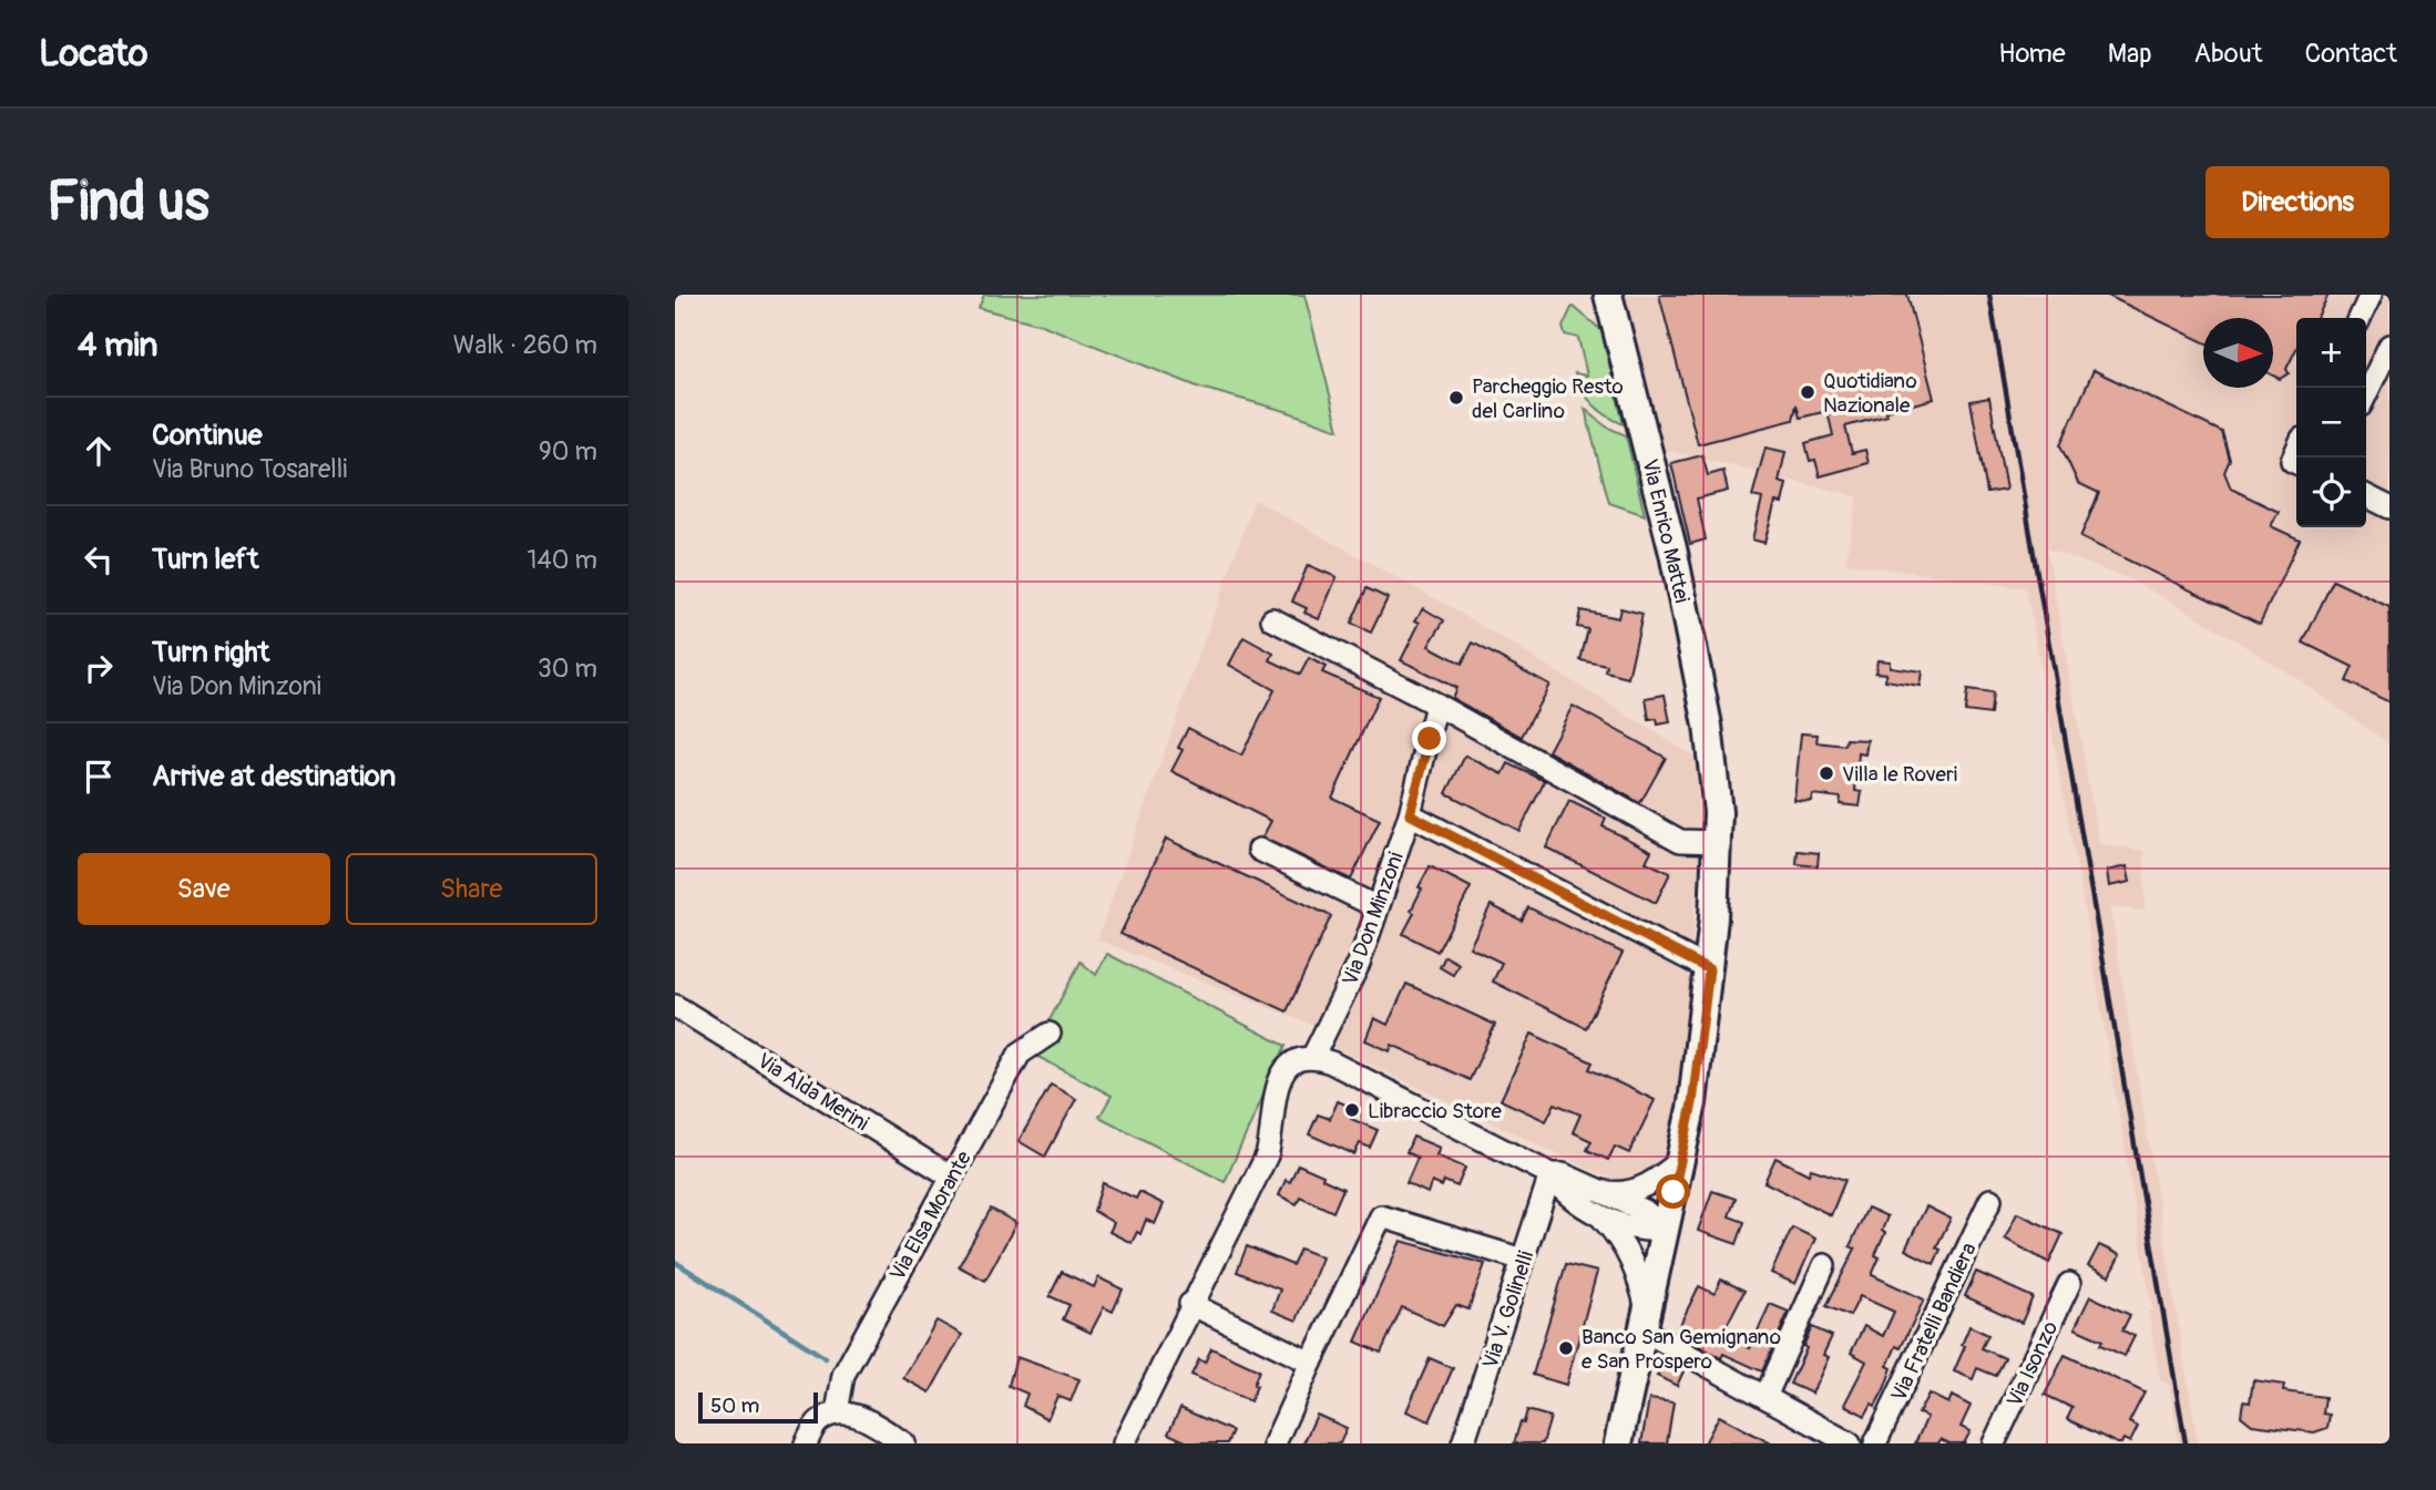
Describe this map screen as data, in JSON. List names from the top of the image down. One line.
{"streets":{"main road":["Via Enrico Mattei"],"street":["Via Don Minzoni","Via Alda Merini","Via Elsa Morante","Via V. Golinelli","Via Fratelli Bandiera","Via Isonzo"]},"crossings":[["Via Alda Merini","Via Elsa Morante"]],"places":["Quotidiano Nazionale","Parcheggio Resto del Carlino","Villa le Roveri","Libraccio Store","Banco San Gemignano e San Prospero"],"scale_bar":"50 m","north":"right","page":{"header":"Locato","nav":["Home","Map","About","Contact"],"buttons":["Directions",["Save","Share"]],"title":"Find us","heading":["4 min","Walk · 260 m"],"map_buttons":["+","−"],"list":[["Continue","Via Bruno Tosarelli","90 m"],["Turn left","140 m"],["Turn right","Via Don Minzoni","30 m"],"Arrive at destination"],"scale":"50 m"}}
